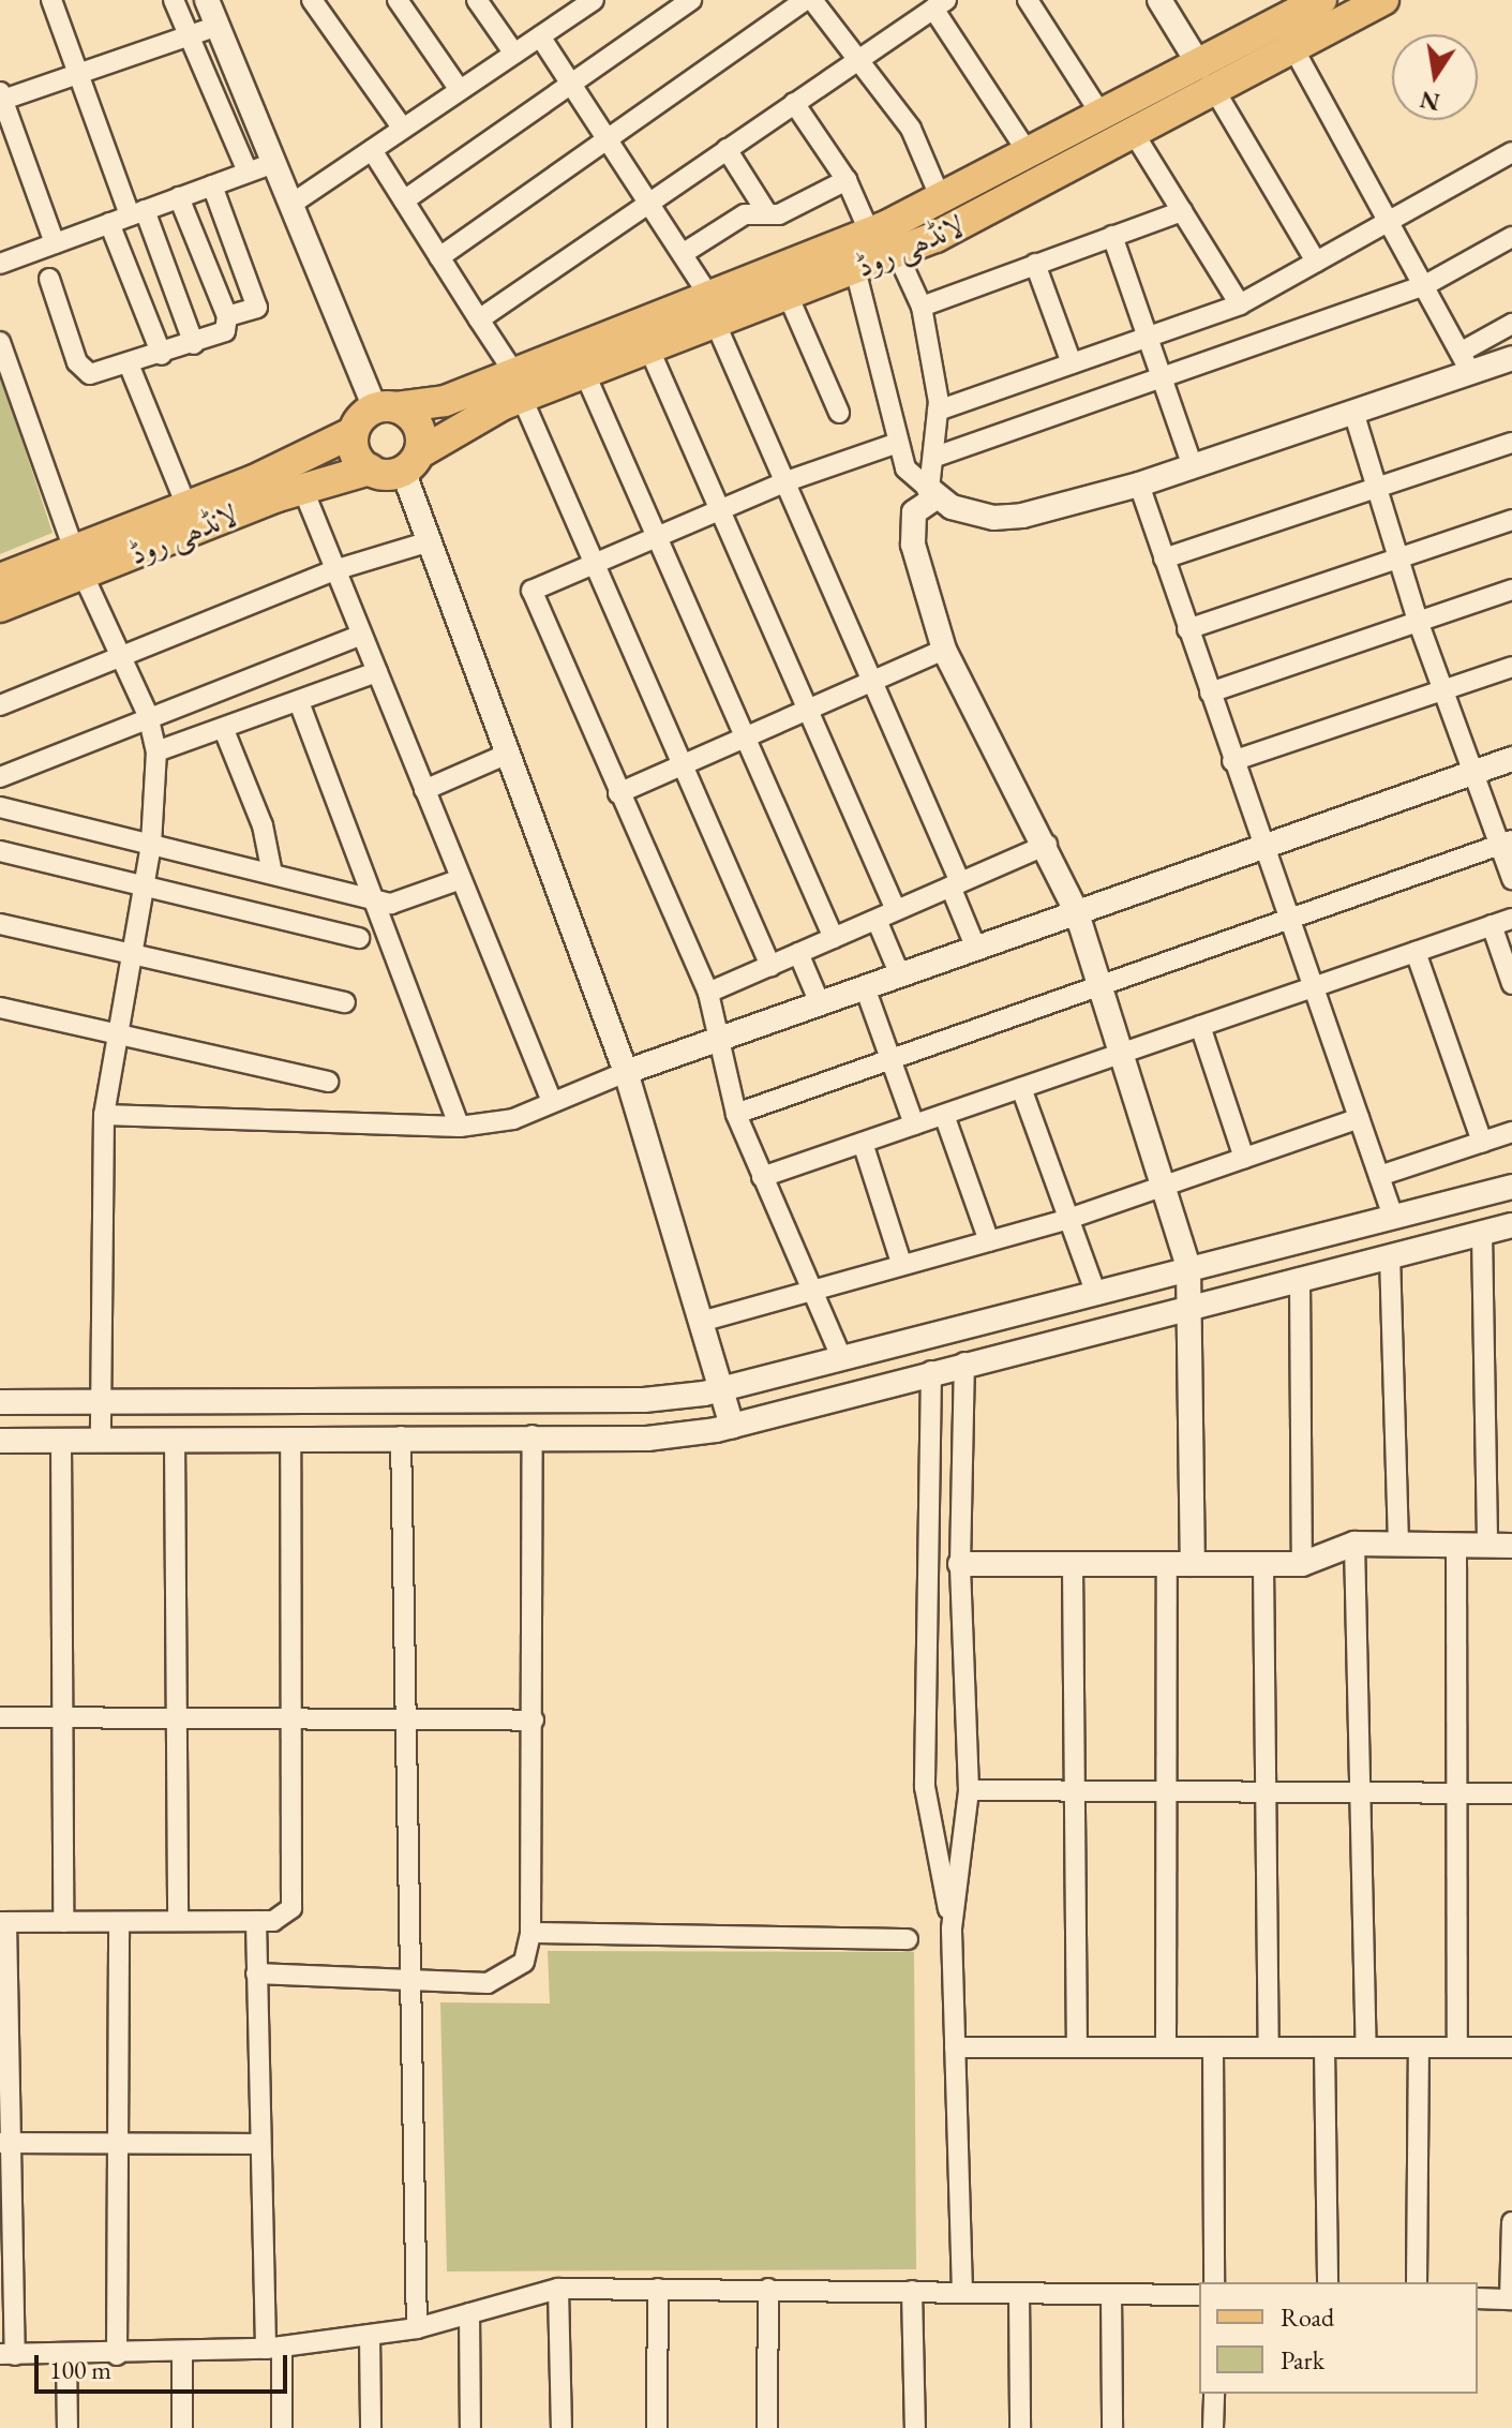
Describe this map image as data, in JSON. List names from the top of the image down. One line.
{"streets":{"main road":["لانڈھی روڈ"]},"legend":["Road","Park"],"scale_bar":"100 m","north":"bottom"}
